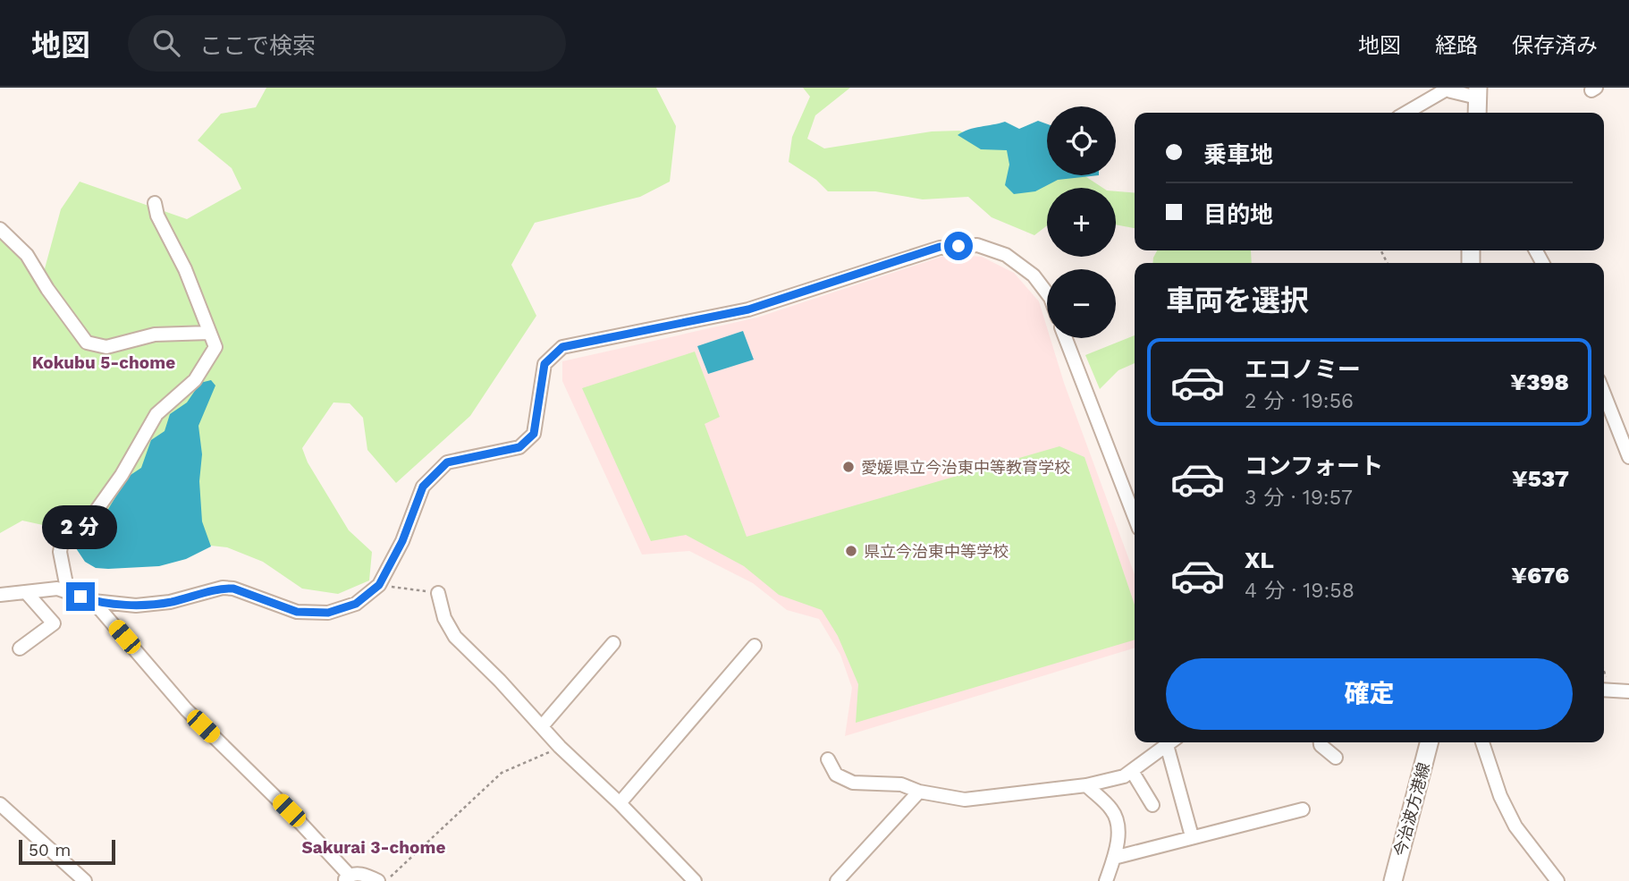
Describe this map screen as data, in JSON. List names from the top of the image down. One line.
{"streets":{"main road":["今治波方港線"]},"districts":["Kokubu 5-chome","Sakurai 3-chome"],"places":["愛媛県立今治東中等教育学校","県立今治東中等学校"],"scale_bar":"50 m","page":{"header":"地図","search":"ここで検索","nav":["地図","経路","保存済み"],"map_buttons":["+","−"],"banner":["乗車地","目的地"],"heading":"車両を選択","list":[{"name":"エコノミー","note":"2 分 · 19:56","value":"¥398"},{"name":"コンフォート","note":"3 分 · 19:57","value":"¥537"},{"name":"XL","note":"4 分 · 19:58","value":"¥676"}],"bubble":"2 分","buttons":"確定","scale":"50 m"}}
